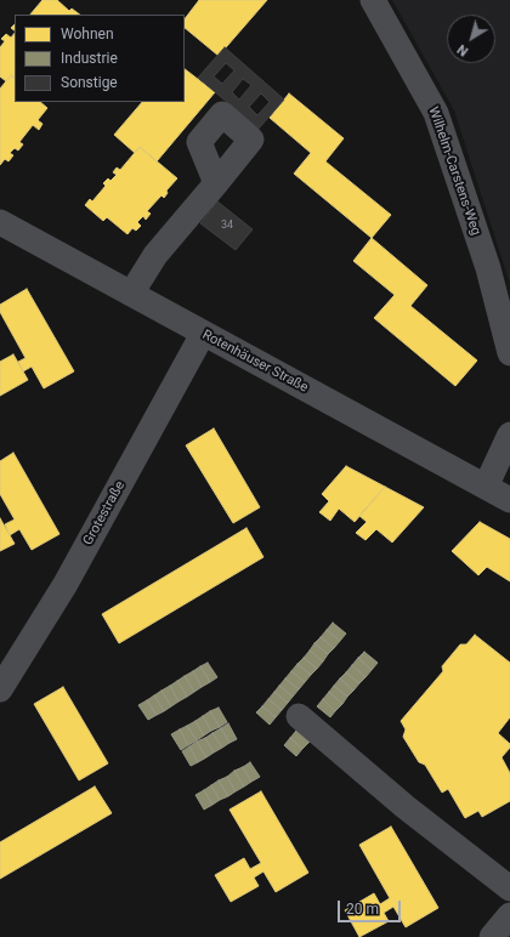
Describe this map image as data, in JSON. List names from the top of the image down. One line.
{"streets":{"street":["Wilhelm-Carstens-Weg","Rotenhäuser Straße","Grotestraße"]},"crossings":[["Rotenhäuser Straße","Grotestraße"]],"house_numbers":["34"],"legend":["Wohnen","Industrie","Sonstige"],"scale_bar":"20 m","north":"bottom left"}
